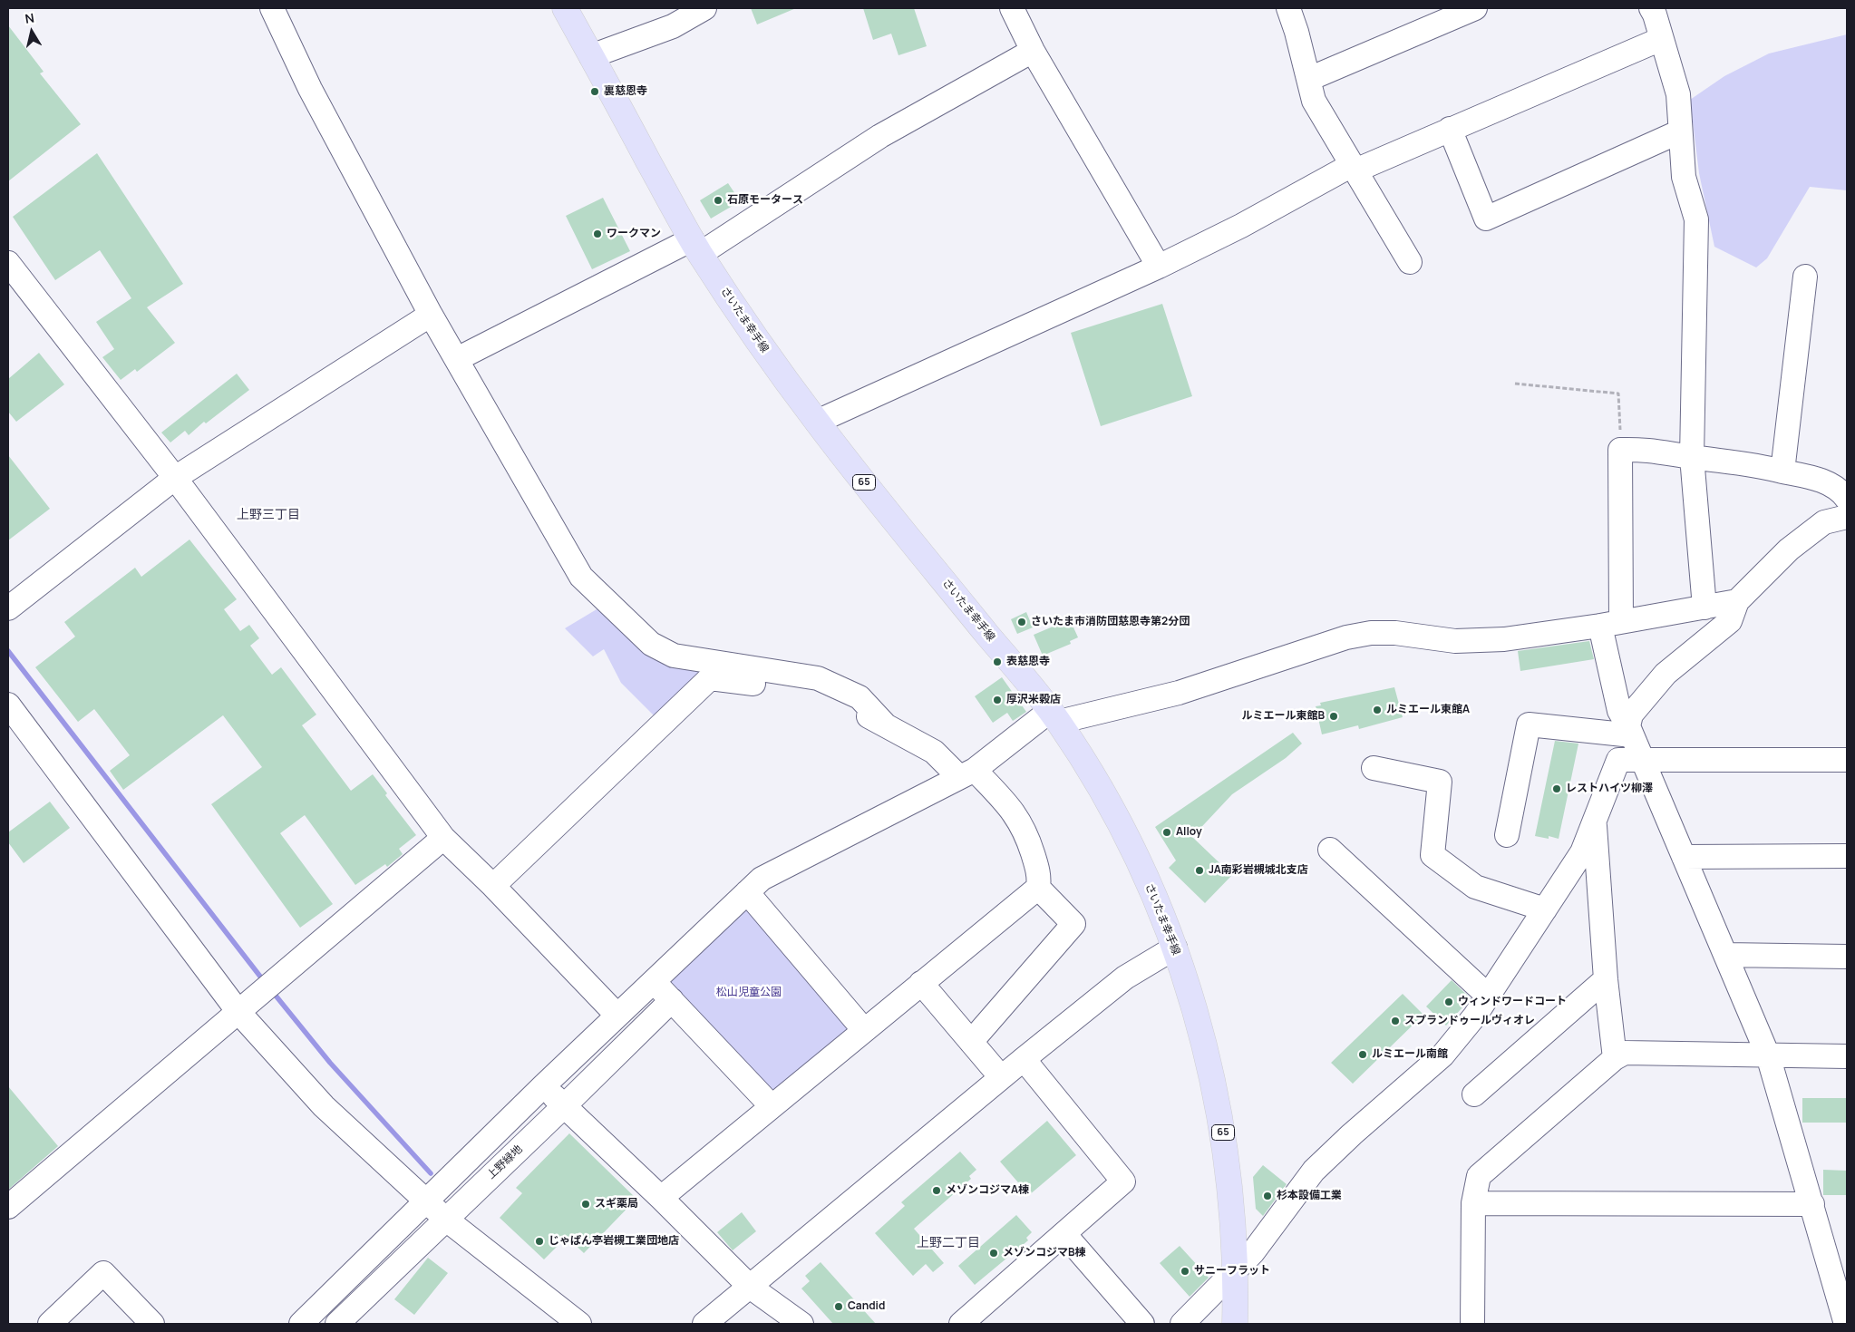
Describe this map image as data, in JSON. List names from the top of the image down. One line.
{"streets":{"main road":["さいたま幸手線","65"],"street":["上野緑地"]},"districts":["上野三丁目","上野二丁目"],"parks":["松山児童公園"],"places":["裏慈恩寺","石原モータース","ワークマン","さいたま市消防団慈恩寺第2分団","表慈恩寺","厚沢米穀店","ルミエール東館A","ルミエール東館B","レストハイツ柳澤","Alloy","JA南彩岩槻城北支店","ウィンドワードコート","スプランドゥールヴィオレ","ルミエール南館","メゾンコジマA棟","杉本設備工業","スギ薬局","じゃぱん亭岩槻工業団地店","メゾンコジマB棟","サニーフラット","Candid"],"north":"top"}
